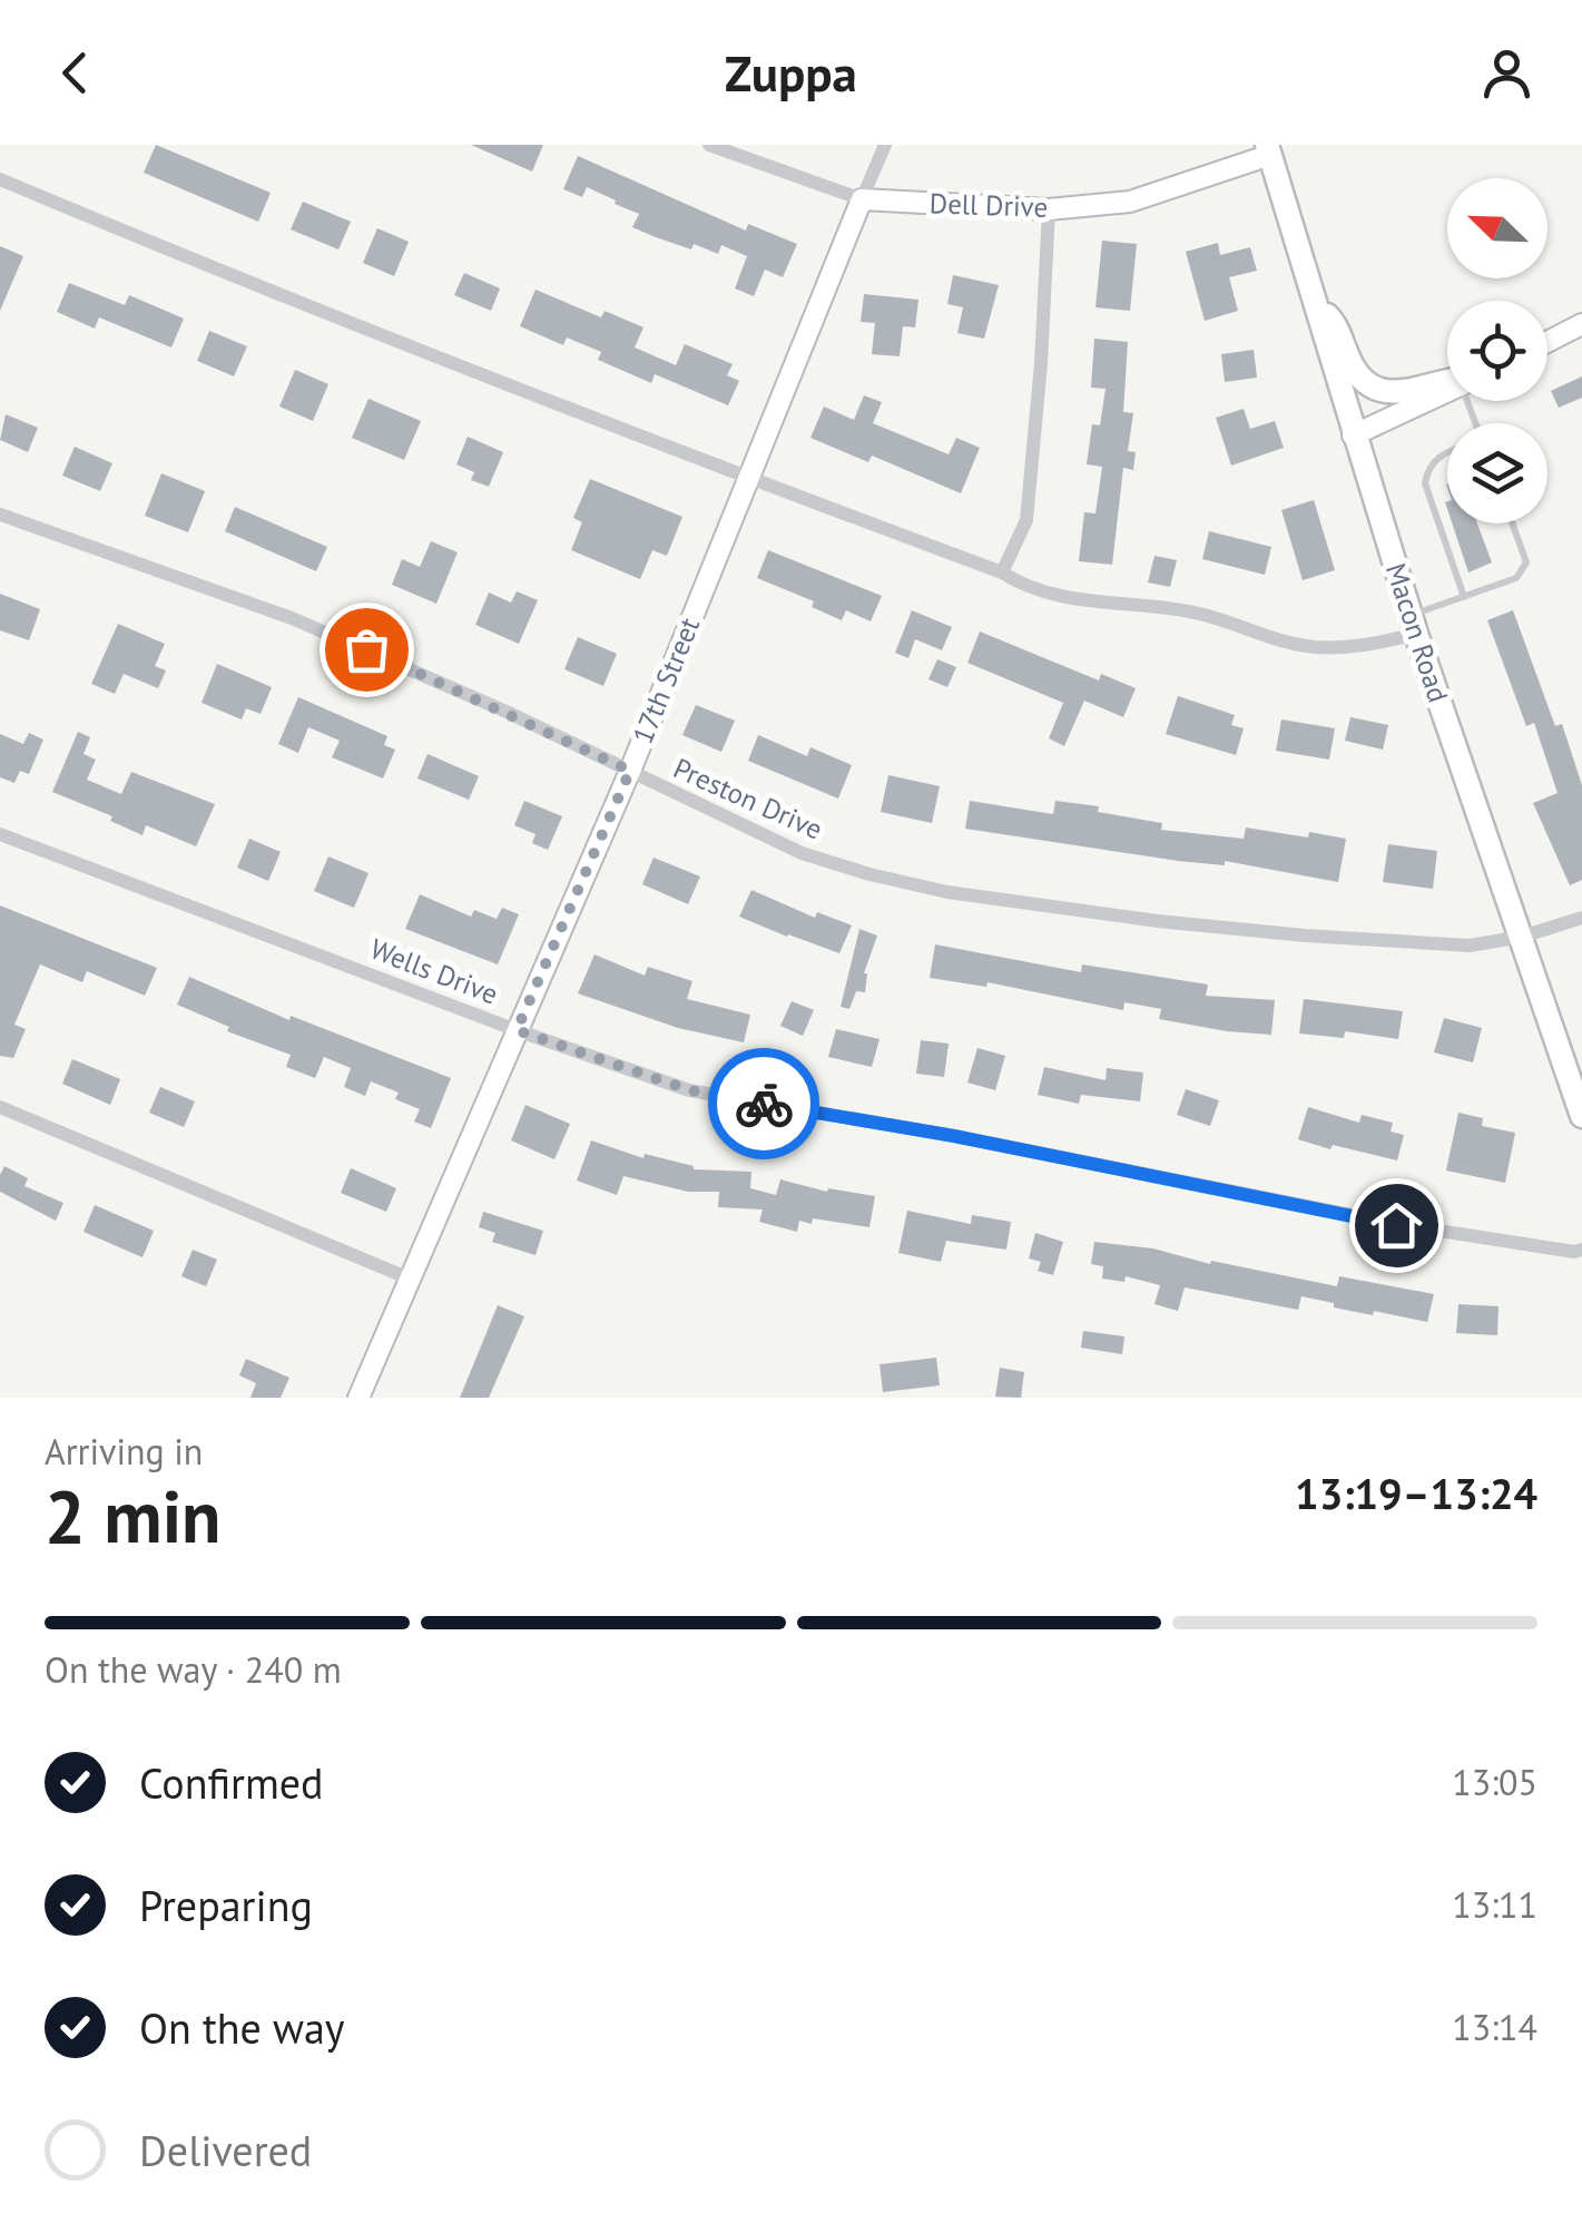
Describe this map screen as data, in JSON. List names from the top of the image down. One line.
{"streets":{"main road":["Macon Road"],"street":["Dell Drive","17th Street","Preston Drive","Wells Drive"]},"crossings":[["Dell Drive","Macon Road"],["Dell Drive","17th Street"],["Macon Road","Preston Drive"],["17th Street","Preston Drive"],["17th Street","Wells Drive"]],"north":"top left","page":{"header":"Zuppa","heading":["2 min","Arriving in","13:19–13:24"],"bar":"On the way · 240 m","list":[["Confirmed","13:05"],["Preparing","13:11"],["On the way","13:14"],"Delivered"]}}
